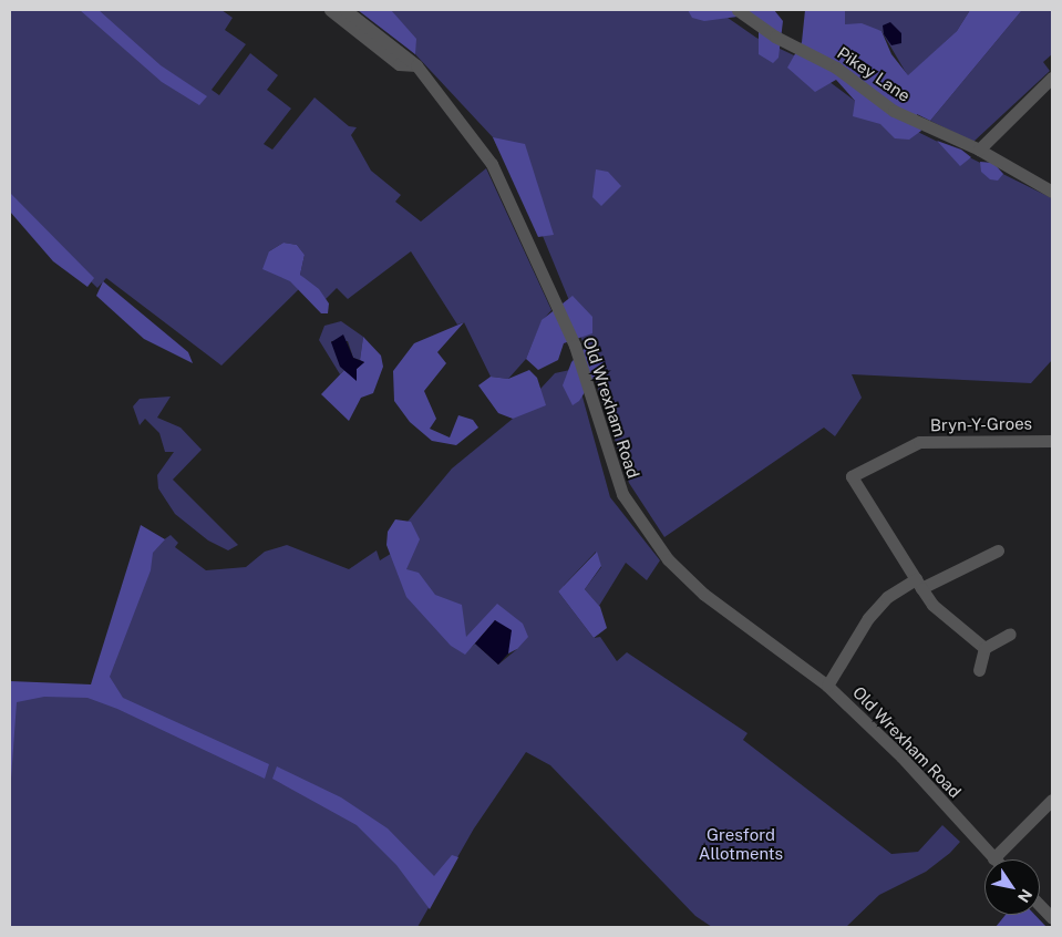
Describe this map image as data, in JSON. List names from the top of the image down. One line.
{"streets":{"street":["Pikey Lane","Old Wrexham Road","Bryn-Y-Groes"]},"parks":["Gresford Allotments"],"north":"bottom right"}
